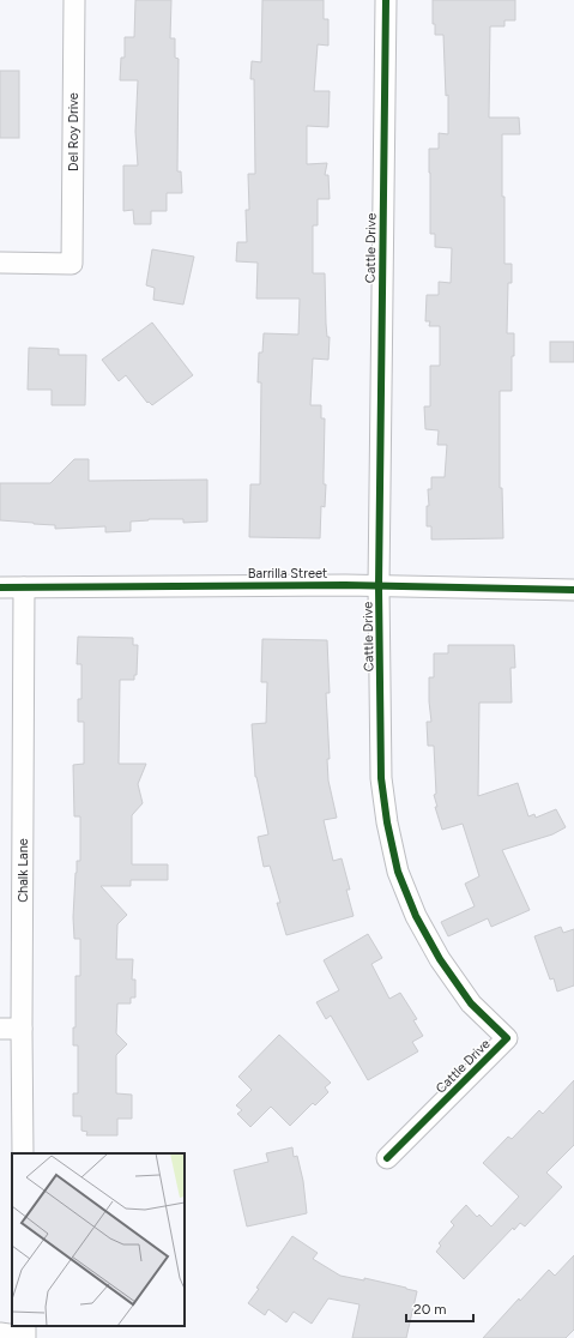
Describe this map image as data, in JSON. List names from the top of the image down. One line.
{"streets":{"street":["Del Roy Drive","Cattle Drive","Barrilla Street","Chalk Lane"]},"crossings":[["Cattle Drive","Barrilla Street"],["Barrilla Street","Chalk Lane"]],"scale_bar":"20 m"}
